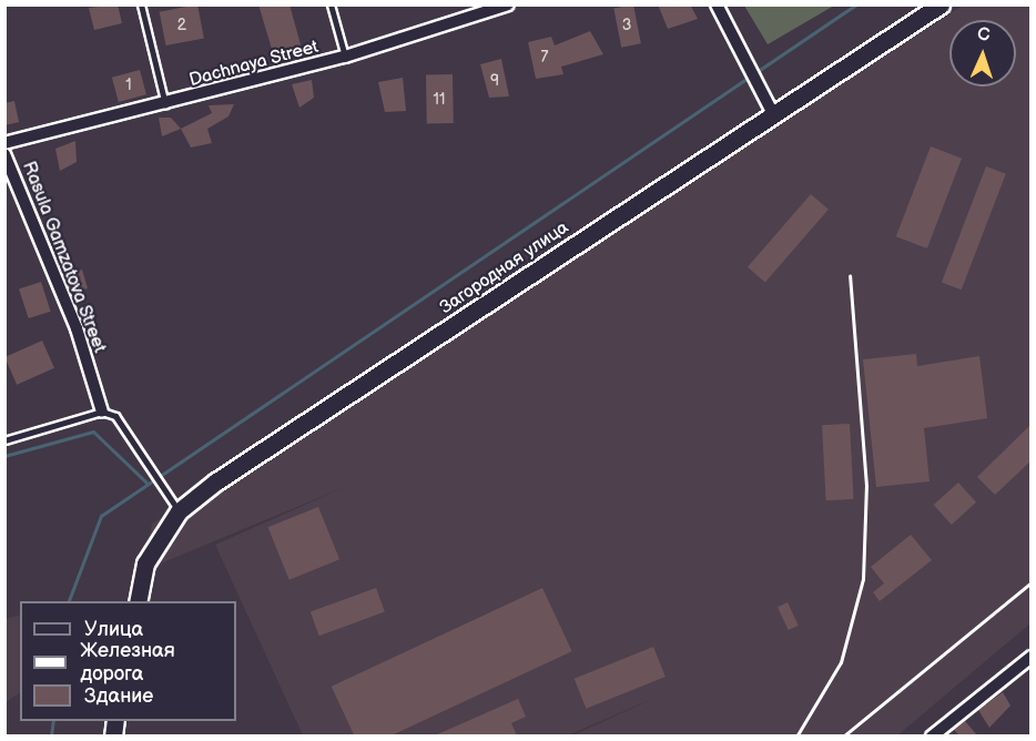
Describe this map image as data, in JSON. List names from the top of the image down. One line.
{"streets":{"main road":["Загородная улица"],"street":["Dachnaya Street","Rasula Gamzatova Street"]},"house_numbers":["2","3","7","9","1","11"],"legend":["Улица","Железная дорога","Здание"],"north":"top"}
